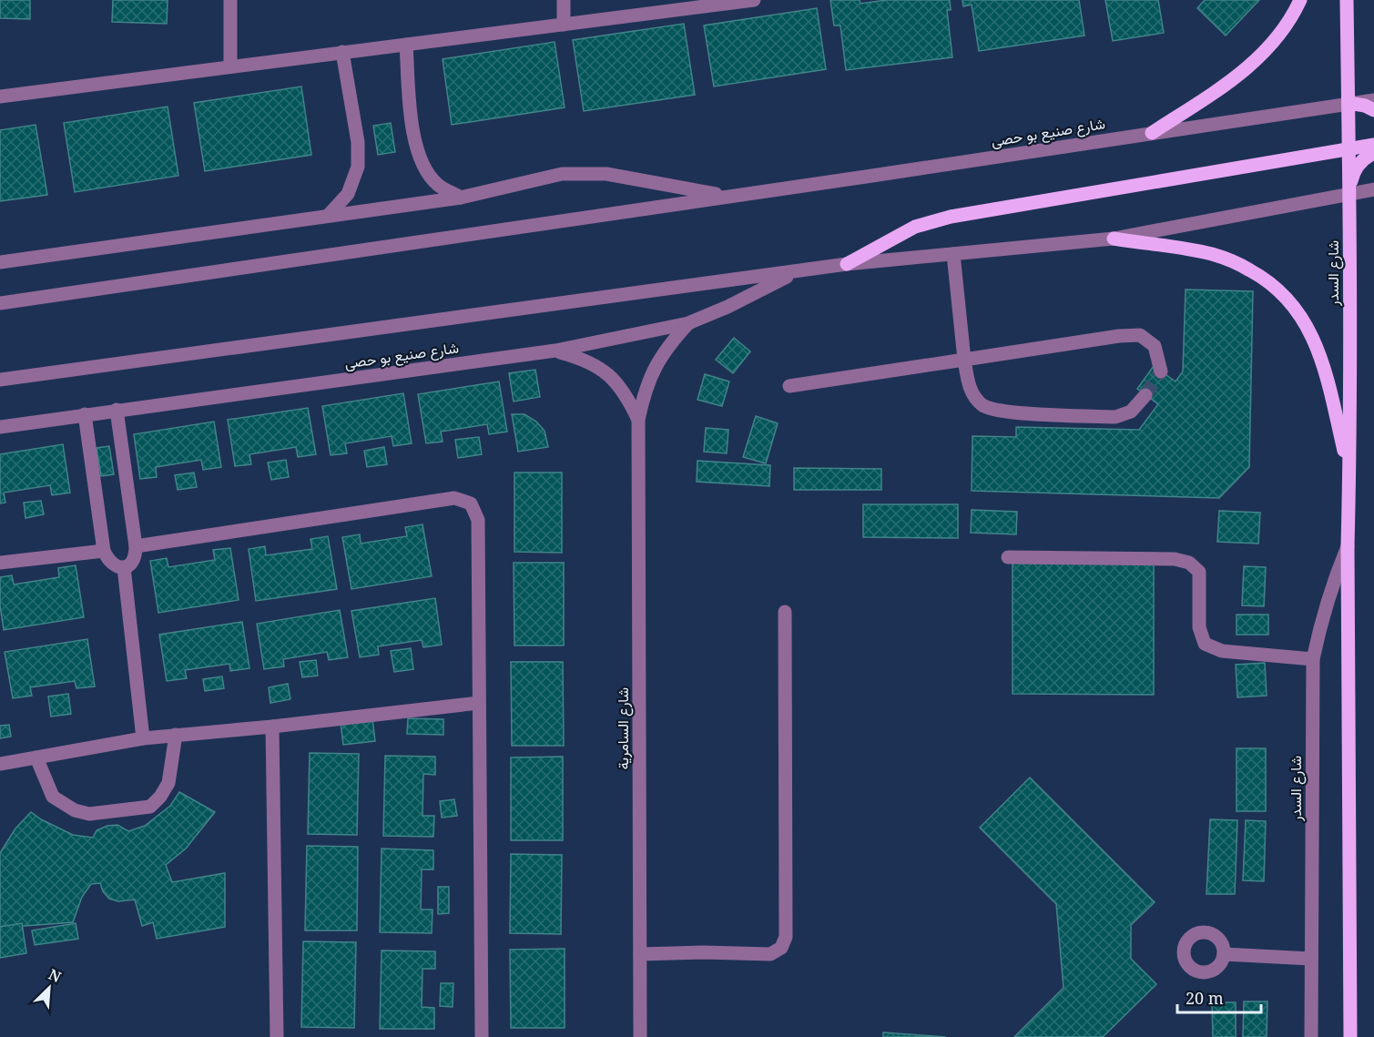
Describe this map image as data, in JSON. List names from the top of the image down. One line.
{"streets":{"main road":["شارع السدر"],"street":["شارع صنيع بو حصى","شارع السامرية"]},"crossings":[["شارع صنيع بو حصى","شارع السدر"],["شارع صنيع بو حصى","شارع السامرية"]],"scale_bar":"20 m","north":"top right"}
